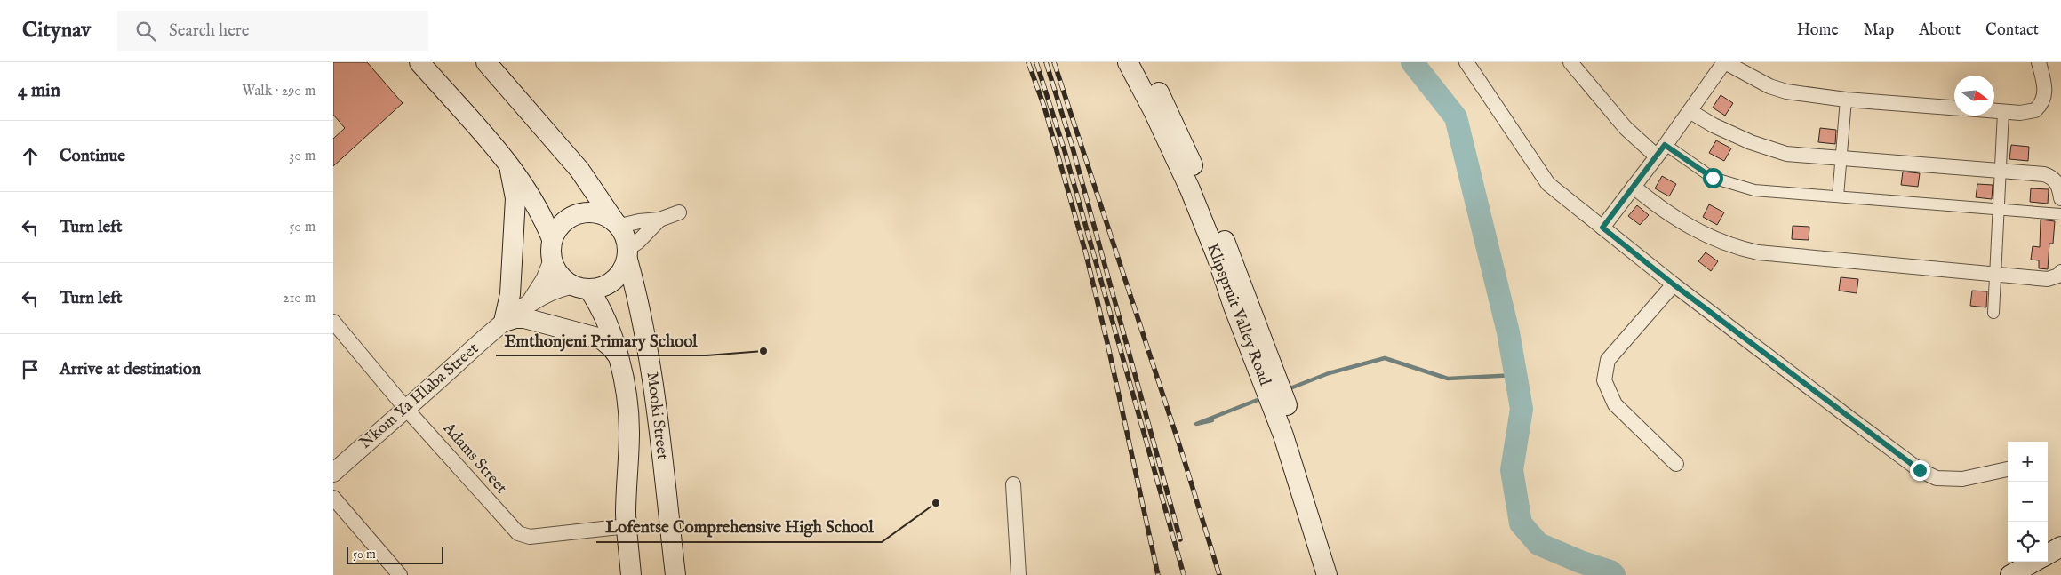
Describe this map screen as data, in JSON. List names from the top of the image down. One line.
{"streets":{"main road":["Klipspruit Valley Road","Mooki Street"],"street":["Nkom Ya Hlaba Street","Adams Street"]},"crossings":[["Nkom Ya Hlaba Street","Mooki Street"],["Nkom Ya Hlaba Street","Adams Street"],["Mooki Street","Adams Street"]],"places":["Emthonjeni Primary School","Lofentse Comprehensive High School"],"scale_bar":"50 m","north":"right","page":{"header":"Citynav","search":"Search here","nav":["Home","Map","About","Contact"],"heading":["4 min","Walk · 290 m"],"list":[["Continue","30 m"],["Turn left","50 m"],["Turn left","210 m"],"Arrive at destination"],"map_buttons":["+","−"],"scale":"50 m"}}
